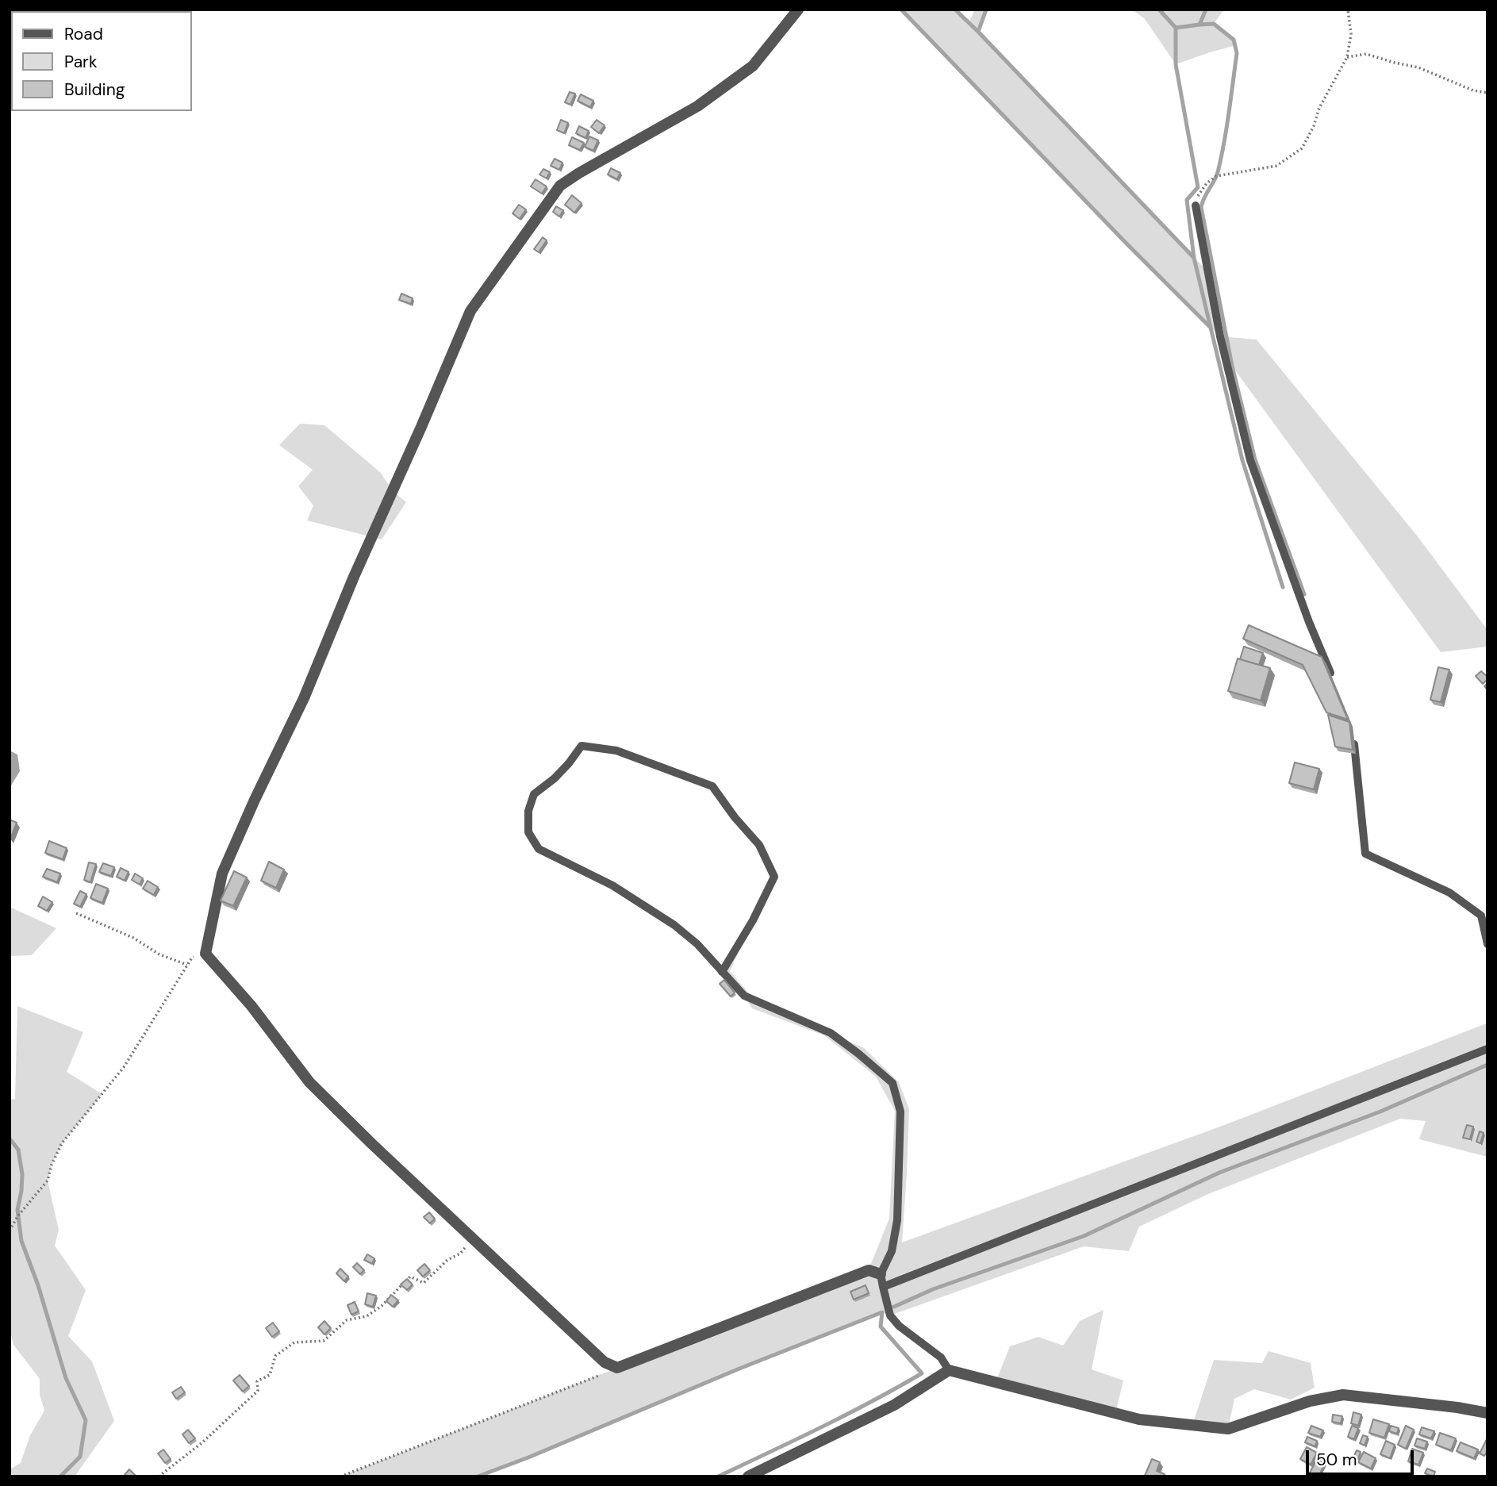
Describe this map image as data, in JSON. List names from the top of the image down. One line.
{"legend":["Road","Park","Building"],"scale_bar":"50 m"}
